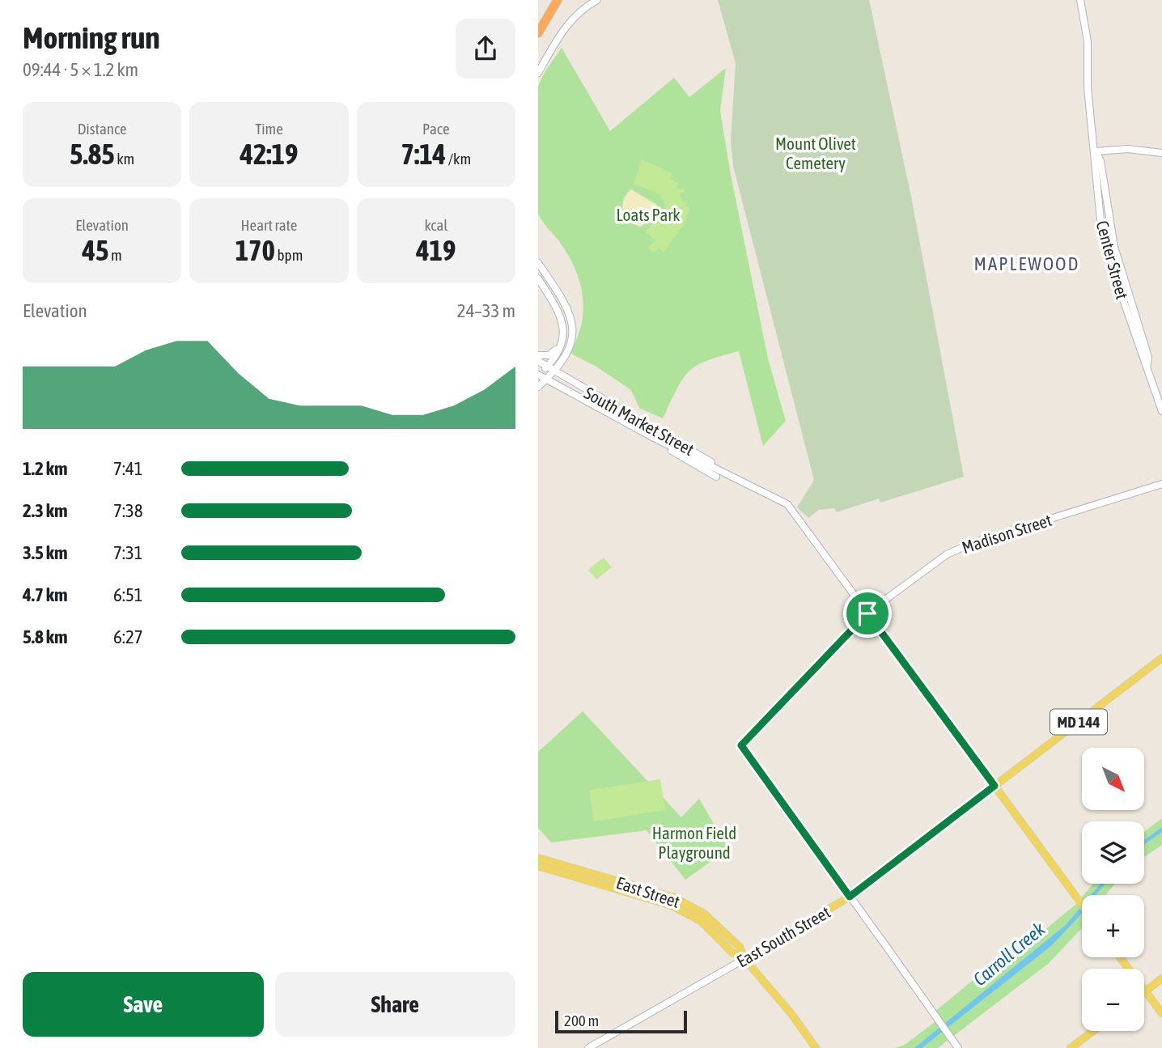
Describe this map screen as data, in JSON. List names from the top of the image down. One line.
{"streets":{"main road":["Center Street","South Market Street","Madison Street","MD 144","East Street","East South Street"]},"crossings":[["South Market Street","Madison Street"],["South Market Street","MD 144"],["South Market Street","East South Street"],["Madison Street","East South Street"],["MD 144","East South Street"],["East Street","East South Street"]],"districts":["MAPLEWOOD"],"water":["Carroll Creek"],"parks":["Mount Olivet Cemetery","Loats Park","Harmon Field Playground"],"scale_bar":"200 m","north":"bottom right","page":{"heading":["Morning run","09:44 · 5 × 1.2 km"],"stats":[["Distance","5.85 km"],["Time","42:19"],["Pace","7:14 /km"],["Elevation","45 m"],["Heart rate","170 bpm"],["kcal","419"]],"chart":["Elevation","24–33 m"],"list":[{"name":"1.2 km","note":"7:41"},{"name":"2.3 km","note":"7:38"},{"name":"3.5 km","note":"7:31"},{"name":"4.7 km","note":"6:51"},{"name":"5.8 km","note":"6:27"}],"map_buttons":["+","−"],"buttons":["Save","Share"],"scale":"200 m"}}
